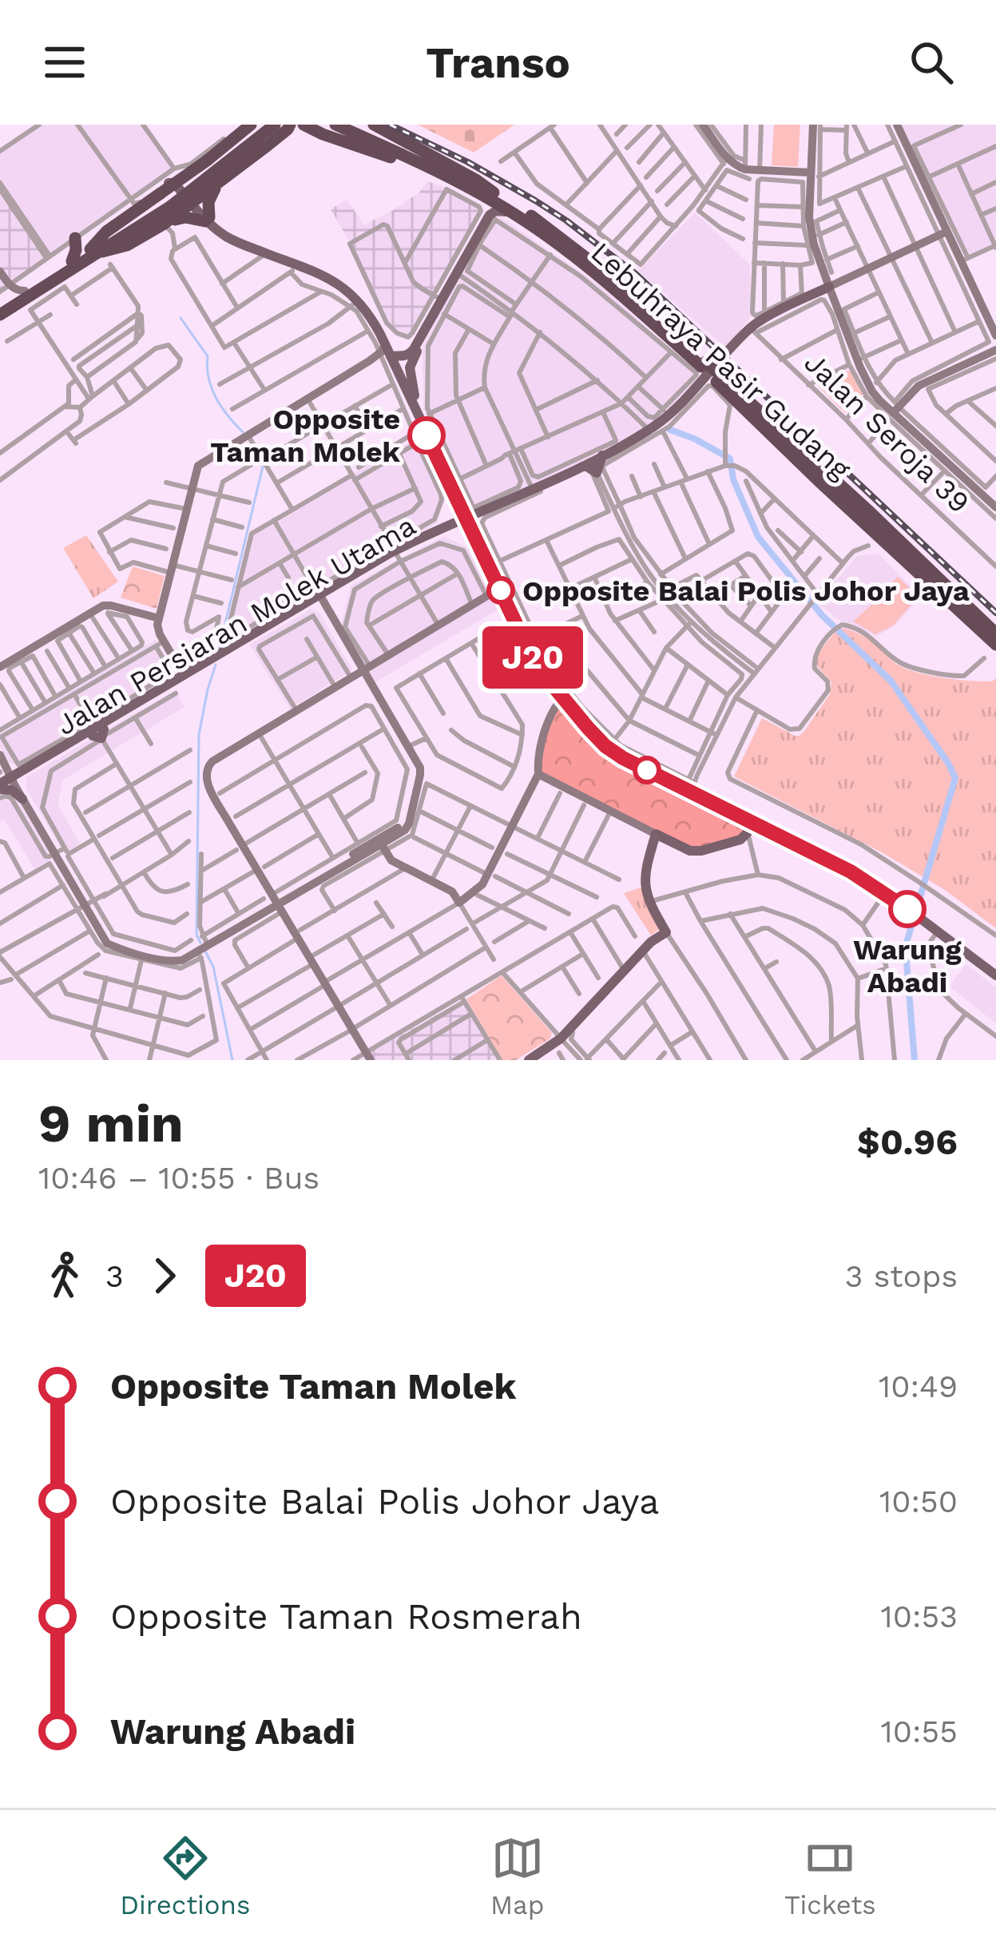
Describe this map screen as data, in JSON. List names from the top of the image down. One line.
{"streets":{"highway":["Lebuhraya Pasir Gudang"],"main road":["Jalan Persiaran Molek Utama"],"street":["Jalan Seroja 39"]},"crossings":[["Jalan Seroja 39","Jalan Persiaran Molek Utama"]],"places":["Opposite Taman Molek","Opposite Balai Polis Johor Jaya","Warung Abadi"],"lines":["bus line J20"],"page":{"header":"Transo","on_map":"J20","heading":["9 min","10:46 – 10:55 · Bus","$0.96"],"legs":["3","J20","3 stops"],"list":[{"name":"Opposite Taman Molek","value":"10:49"},{"name":"Opposite Balai Polis Johor Jaya","value":"10:50"},{"name":"Opposite Taman Rosmerah","value":"10:53"},{"name":"Warung Abadi","value":"10:55"}],"tabs":["Directions","Map","Tickets"]}}
